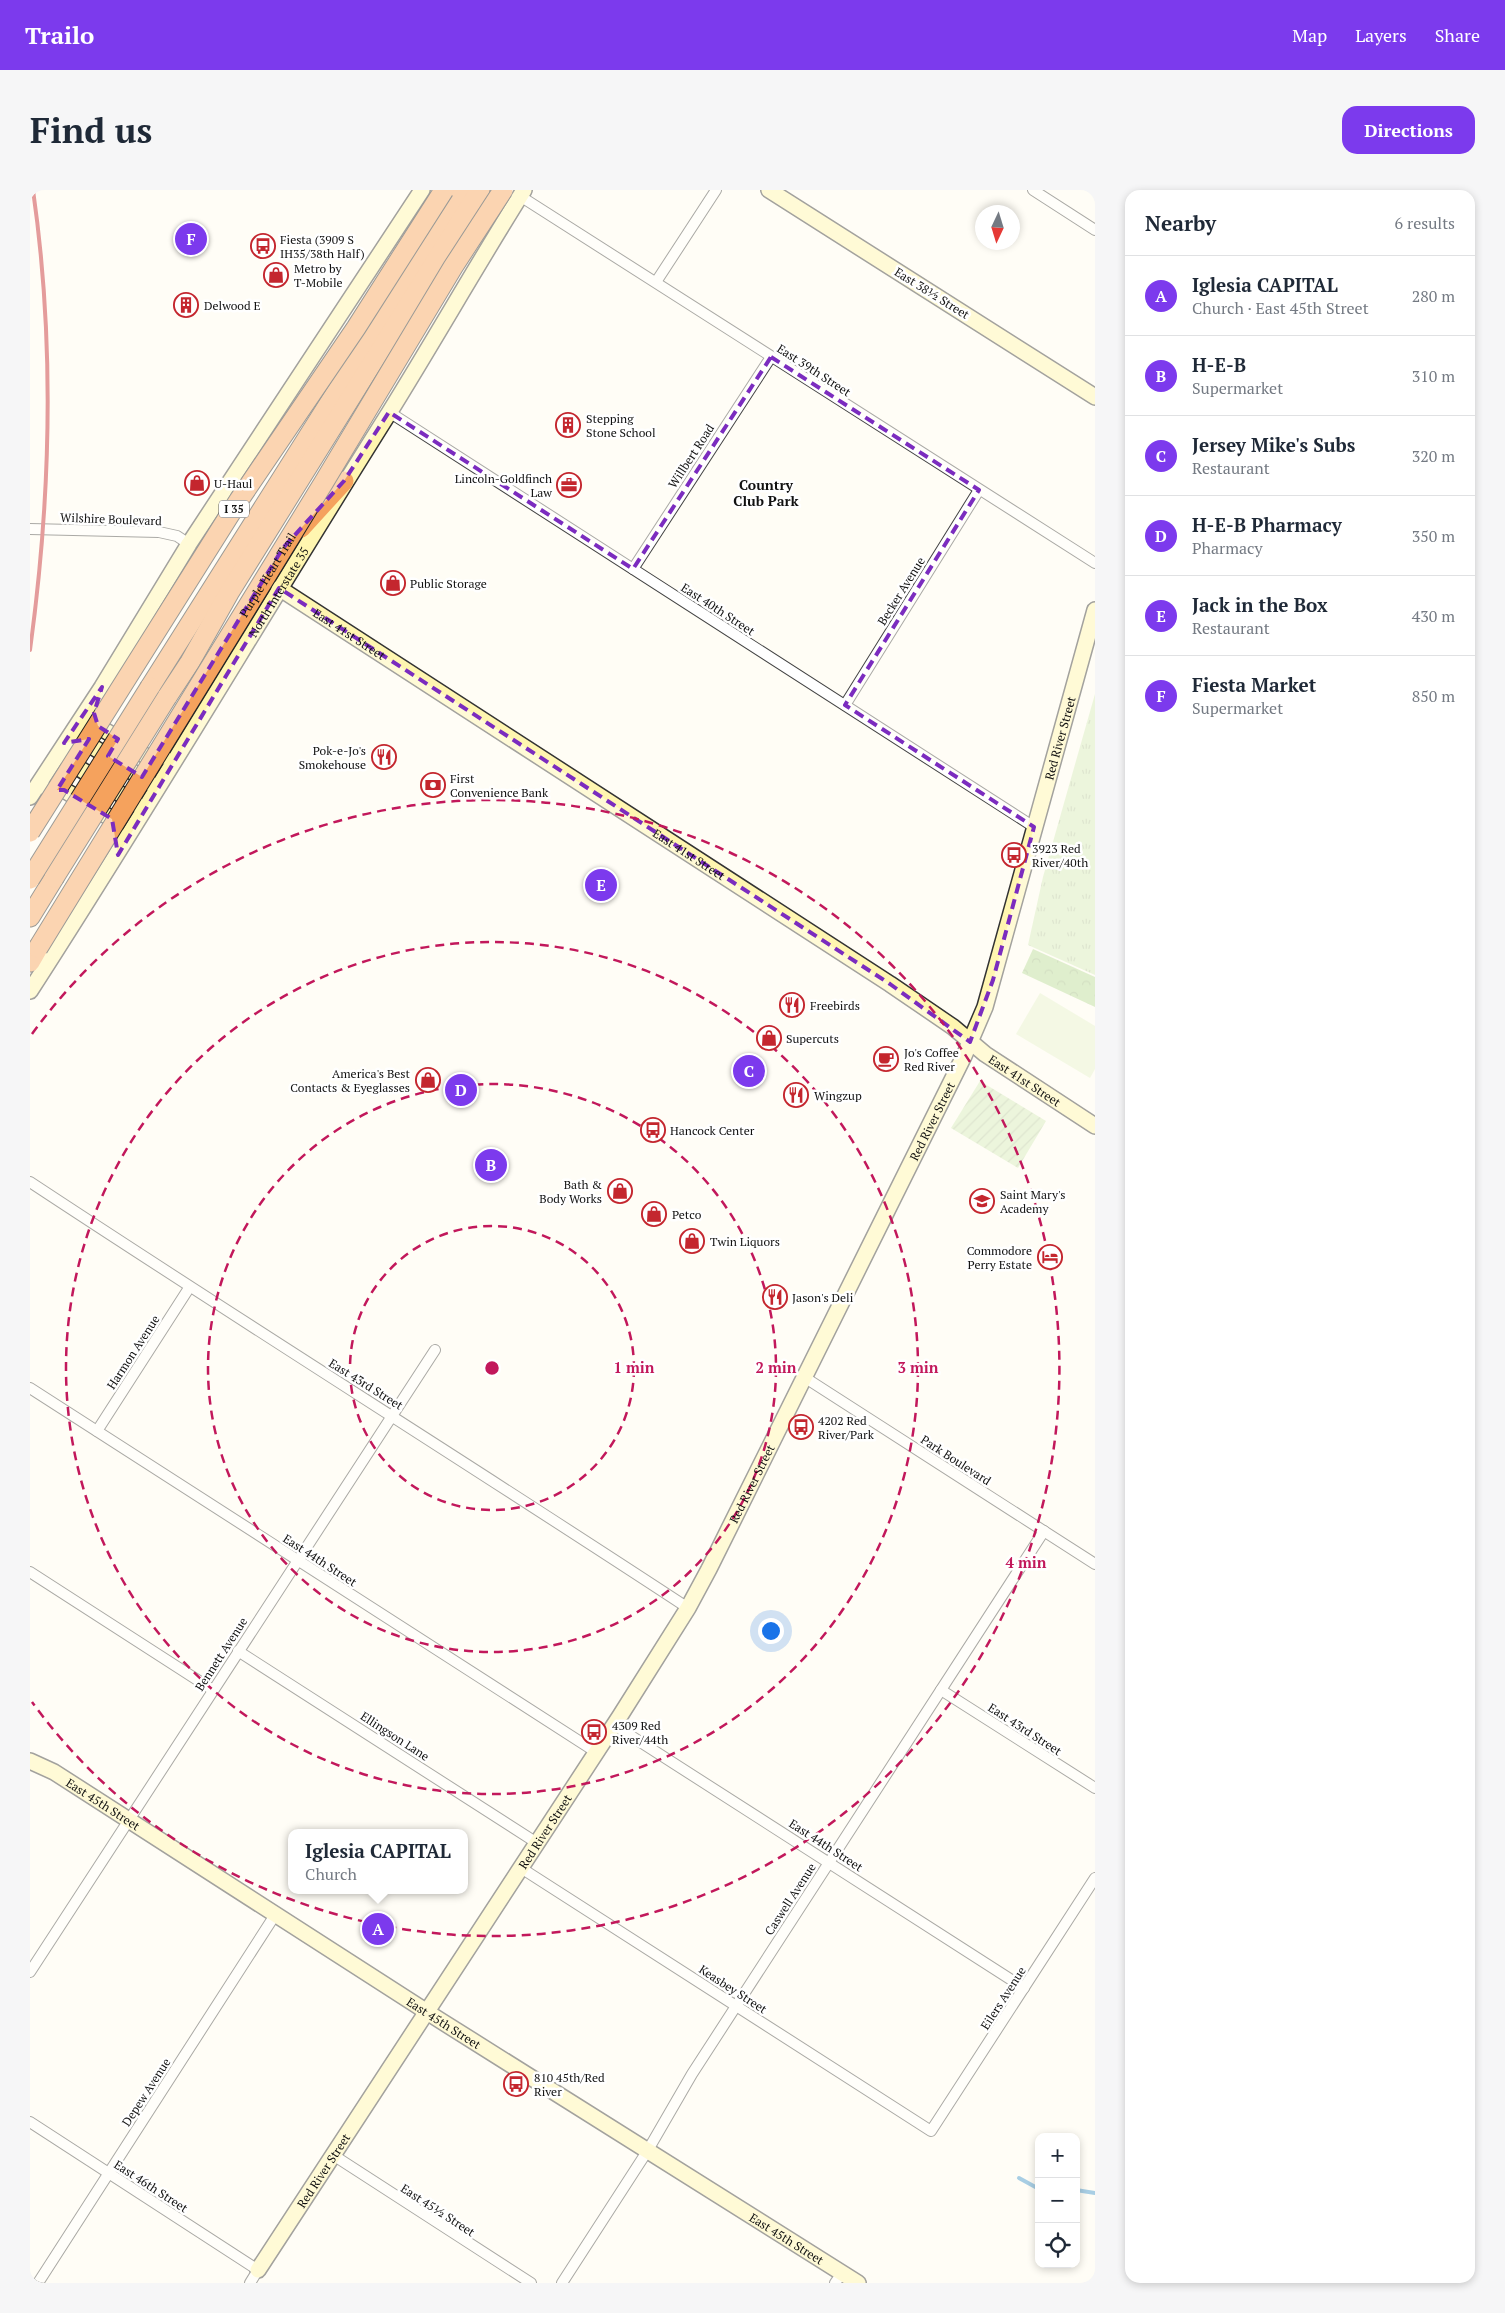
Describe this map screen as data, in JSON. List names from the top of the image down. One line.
{"streets":{"highway":["I 35","Purple Heart Trail"],"main road":["East 38½ Street","North Interstate 35","East 41st Street","Red River Street","East 45th Street"],"street":["East 39th Street","Willbert Road","Wilshire Boulevard","Becker Avenue","East 40th Street","Harmon Avenue","East 43rd Street","Park Boulevard","East 44th Street","Bennett Avenue","Ellingson Lane","Caswell Avenue","Keasbey Street","Eilers Avenue","Depew Avenue","East 46th Street","East 45½ Street"]},"crossings":[["East 39th Street","Willbert Road"],["East 39th Street","Purple Heart Trail"],["East 39th Street","North Interstate 35"],["East 39th Street","Becker Avenue"],["Willbert Road","East 40th Street"],["Purple Heart Trail","North Interstate 35"],["North Interstate 35","East 40th Street"],["North Interstate 35","East 41st Street"],["Becker Avenue","East 40th Street"],["East 40th Street","Red River Street"],["East 41st Street","Red River Street"],["Red River Street","East 43rd Street"],["Red River Street","Park Boulevard"],["Red River Street","East 44th Street"],["Red River Street","Ellingson Lane"],["Red River Street","East 45th Street"],["Red River Street","Keasbey Street"],["Red River Street","East 46th Street"],["Red River Street","East 45½ Street"],["Harmon Avenue","East 43rd Street"],["Harmon Avenue","East 44th Street"],["East 43rd Street","Bennett Avenue"],["East 43rd Street","Caswell Avenue"],["Park Boulevard","Caswell Avenue"],["East 44th Street","Bennett Avenue"],["East 44th Street","Caswell Avenue"],["East 44th Street","Eilers Avenue"],["Bennett Avenue","Ellingson Lane"],["Bennett Avenue","East 45th Street"],["East 45th Street","Caswell Avenue"],["East 45th Street","Depew Avenue"],["Caswell Avenue","Keasbey Street"],["Keasbey Street","Eilers Avenue"],["Depew Avenue","East 46th Street"]],"districts":["Country Club Park"],"places":{"bus stop":["Fiesta (3909 S IH35/38th Half)","3923 Red River/40th","Hancock Center","4202 Red River/Park","4309 Red River/44th","810 45th/Red River"],"shop":["Metro by T-Mobile","U-Haul","Public Storage","Supercuts","America's Best Contacts & Eyeglasses","Bath & Body Works","Petco","Twin Liquors"],"building":["Delwood E","Stepping Stone School"],"office":["Lincoln-Goldfinch Law"],"restaurant":["Pok-e-Jo's Smokehouse","Freebirds","Wingzup","Jason's Deli"],"bank":["First Convenience Bank"],"cafe":["Jo's Coffee Red River"],"school or university":["Saint Mary's Academy"],"hotel":["Commodore Perry Estate"]},"north":"bottom","page":{"header":"Trailo","nav":["Map","Layers","Share"],"buttons":"Directions","title":"Find us","heading":["Nearby","6 results"],"pins":["F","E","C","D","B","A"],"list":[{"mark":"A","name":"Iglesia CAPITAL","note":"Church · East 45th Street","value":"280 m"},{"mark":"B","name":"H-E-B","note":"Supermarket","value":"310 m"},{"mark":"C","name":"Jersey Mike's Subs","note":"Restaurant","value":"320 m"},{"mark":"D","name":"H-E-B Pharmacy","note":"Pharmacy","value":"350 m"},{"mark":"E","name":"Jack in the Box","note":"Restaurant","value":"430 m"},{"mark":"F","name":"Fiesta Market","note":"Supermarket","value":"850 m"}],"popup":["Iglesia CAPITAL","Church"],"map_buttons":["+","−"]},"rings":["1 min","2 min","3 min","4 min"]}
